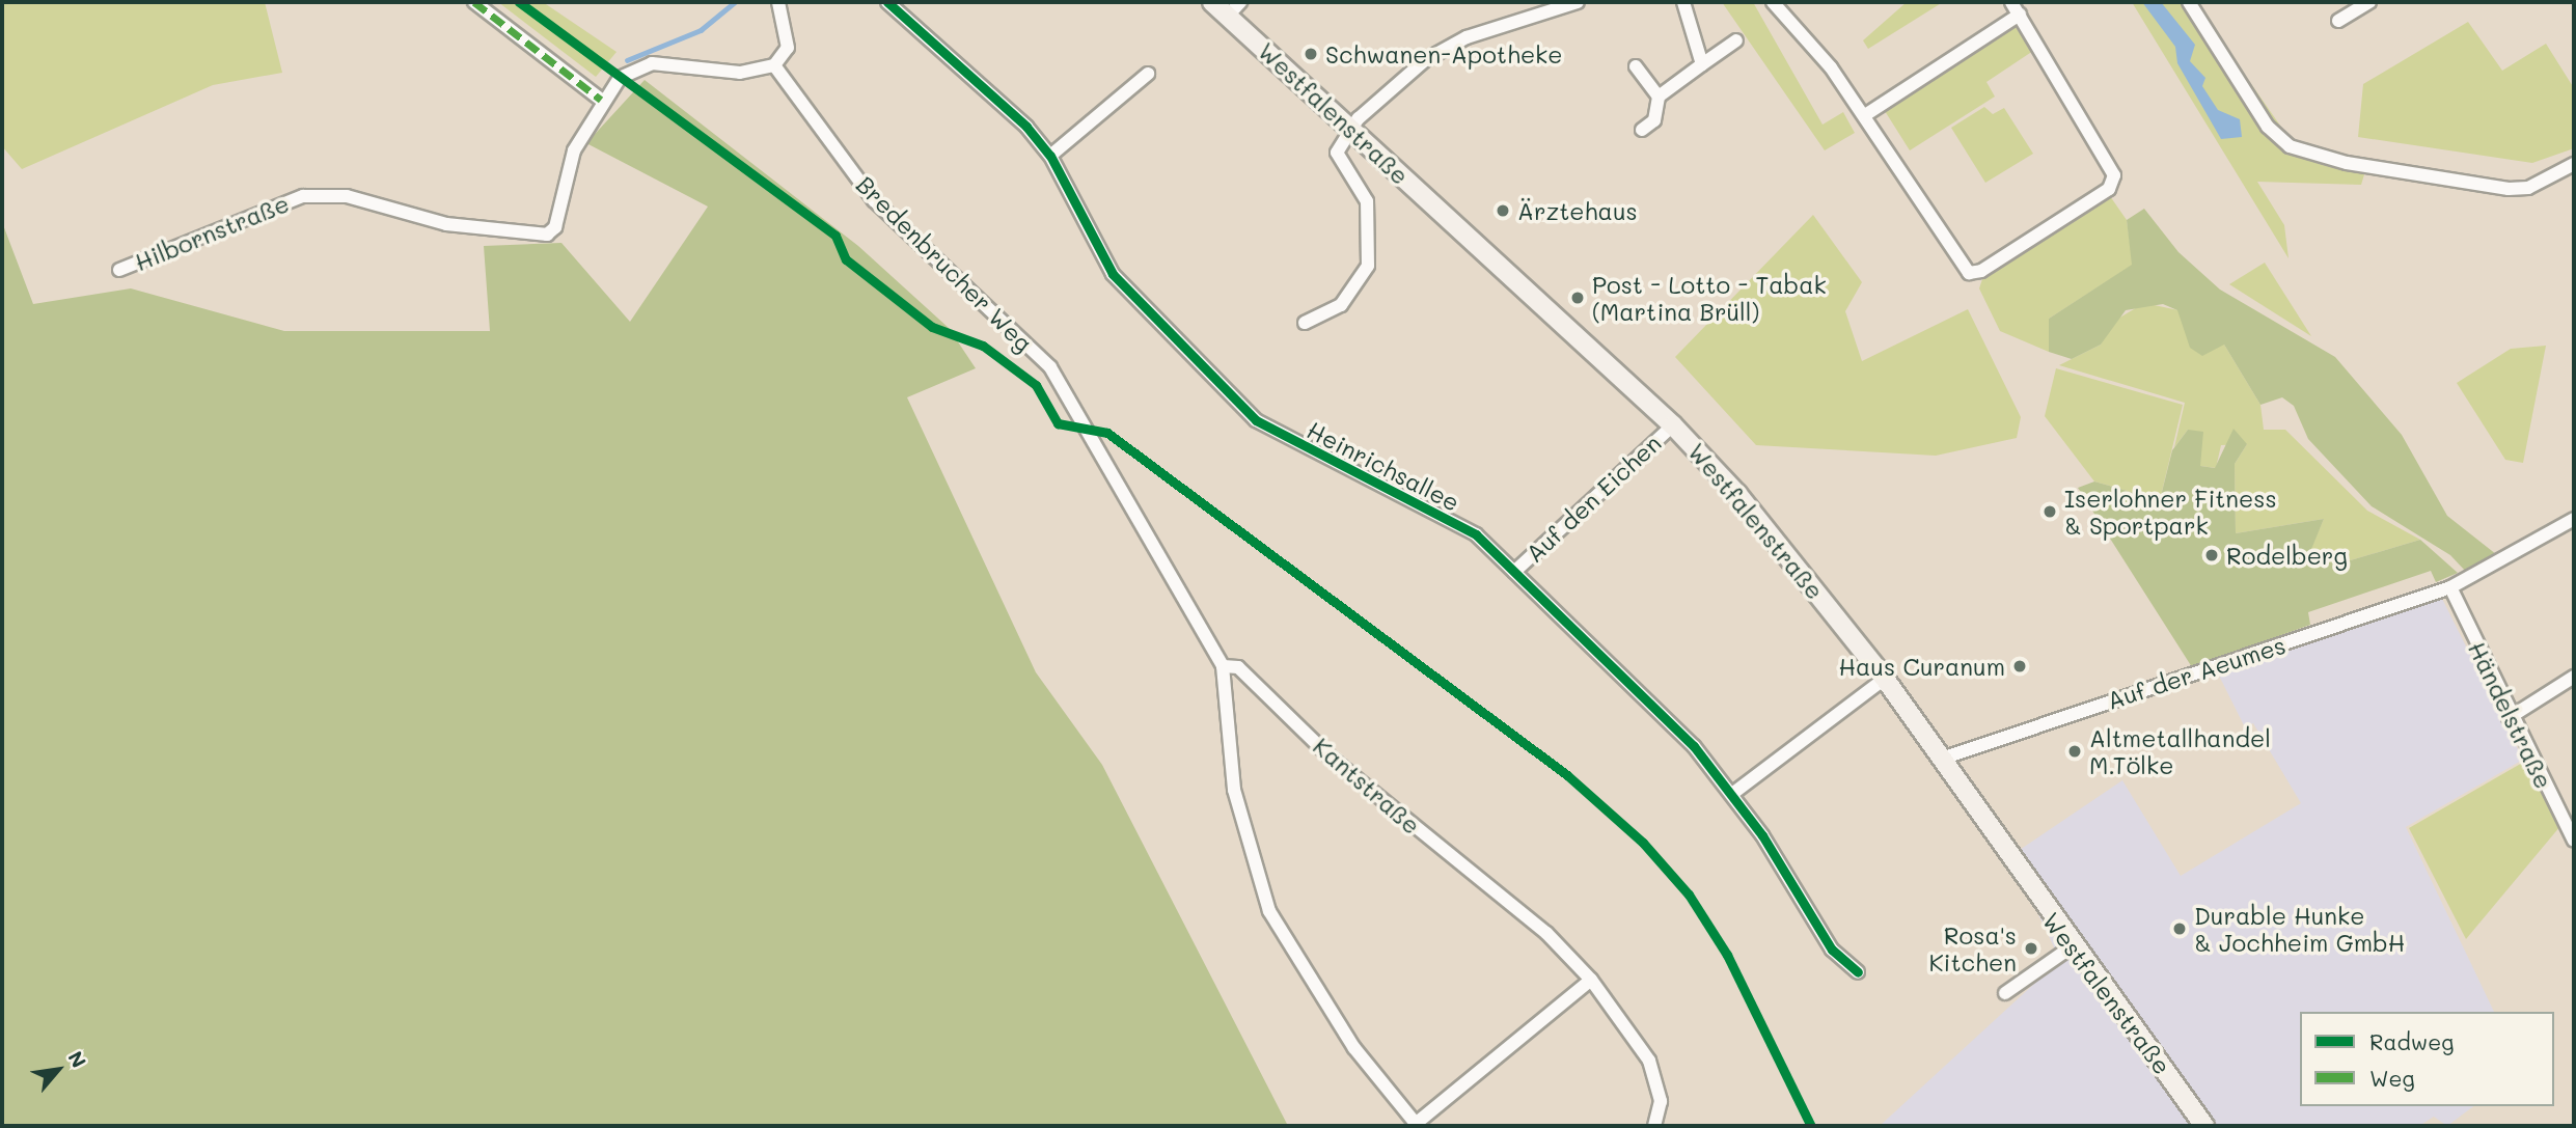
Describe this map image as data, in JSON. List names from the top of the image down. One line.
{"streets":{"main road":["Westfalenstraße"],"street":["Hilbornstraße","Bredenbrucher Weg","Heinrichsallee","Auf den Eichen","Auf der Aeumes","Händelstraße","Kantstraße"]},"crossings":[["Westfalenstraße","Auf den Eichen"],["Westfalenstraße","Auf der Aeumes"],["Hilbornstraße","Bredenbrucher Weg"],["Bredenbrucher Weg","Kantstraße"],["Heinrichsallee","Auf den Eichen"],["Auf der Aeumes","Händelstraße"]],"places":["Schwanen-Apotheke","Ärztehaus","Post - Lotto - Tabak (Martina Brüll)","Iserlohner Fitness & Sportpark","Rodelberg","Haus Curanum","Altmetallhandel M.Tölke","Durable Hunke & Jochheim GmbH","Rosa's Kitchen"],"legend":["Radweg","Weg"],"north":"top right"}
